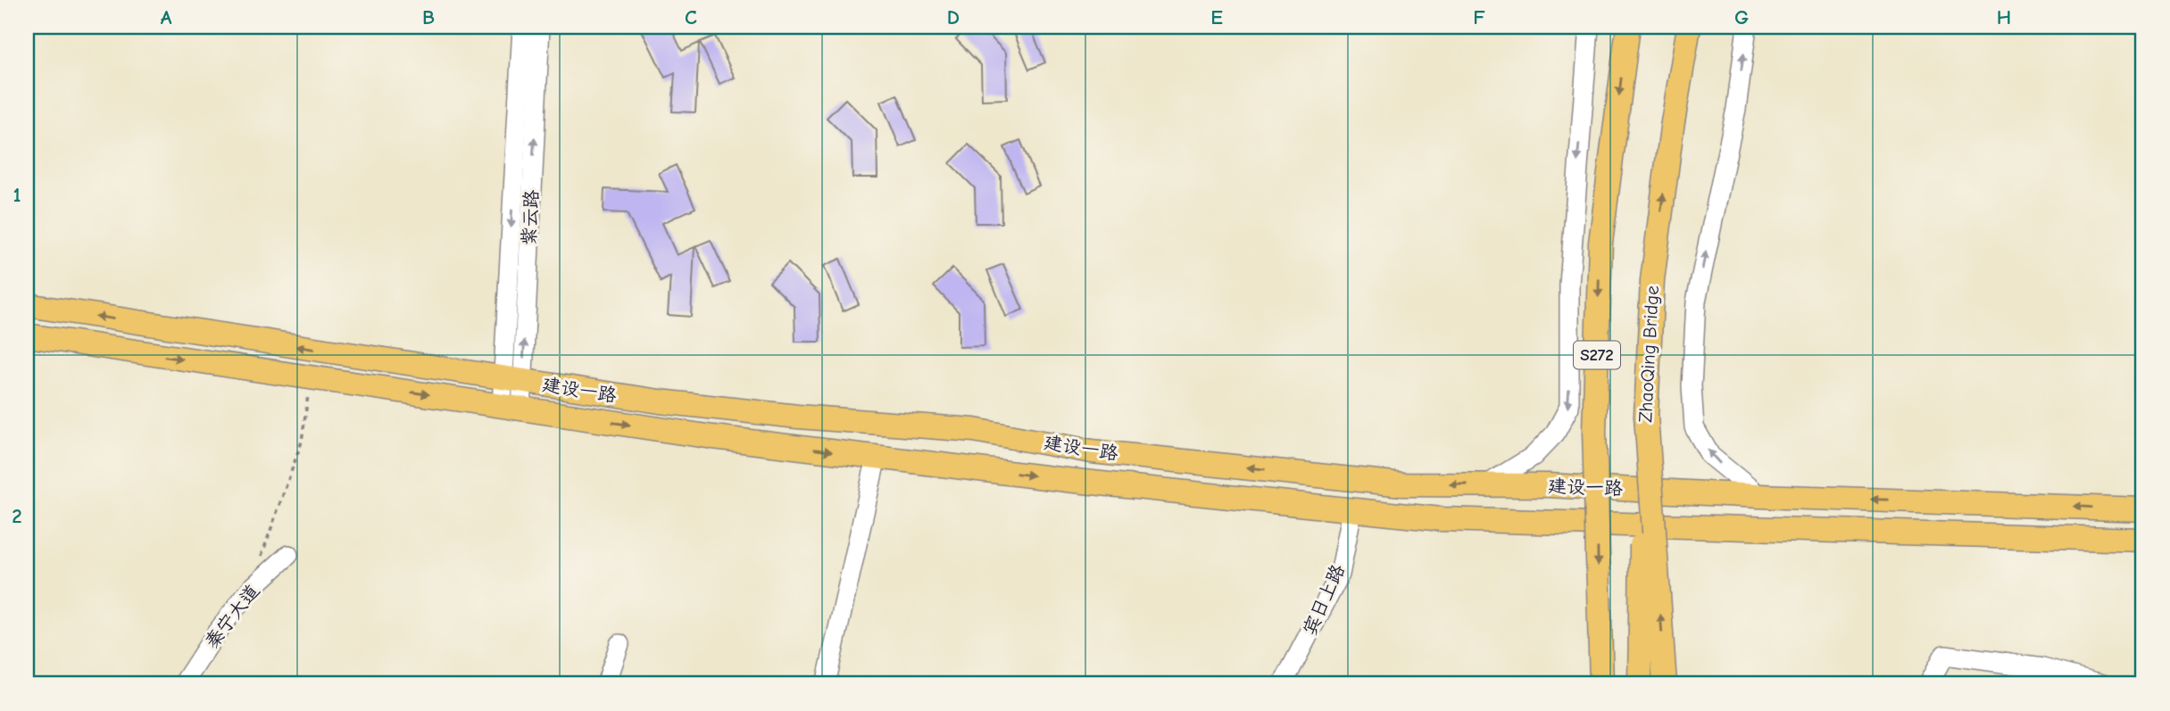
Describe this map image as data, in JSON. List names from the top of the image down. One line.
{"streets":{"main road":["ZhaoQing Bridge","S272","建设一路"],"street":["紫云路","宾日上路","秦宁大道"]},"crossings":[["紫云路","建设一路"],["建设一路","宾日上路"]],"grid":{"columns":["A","B","C","D","E","F","G","H"],"rows":["1","2"]}}
